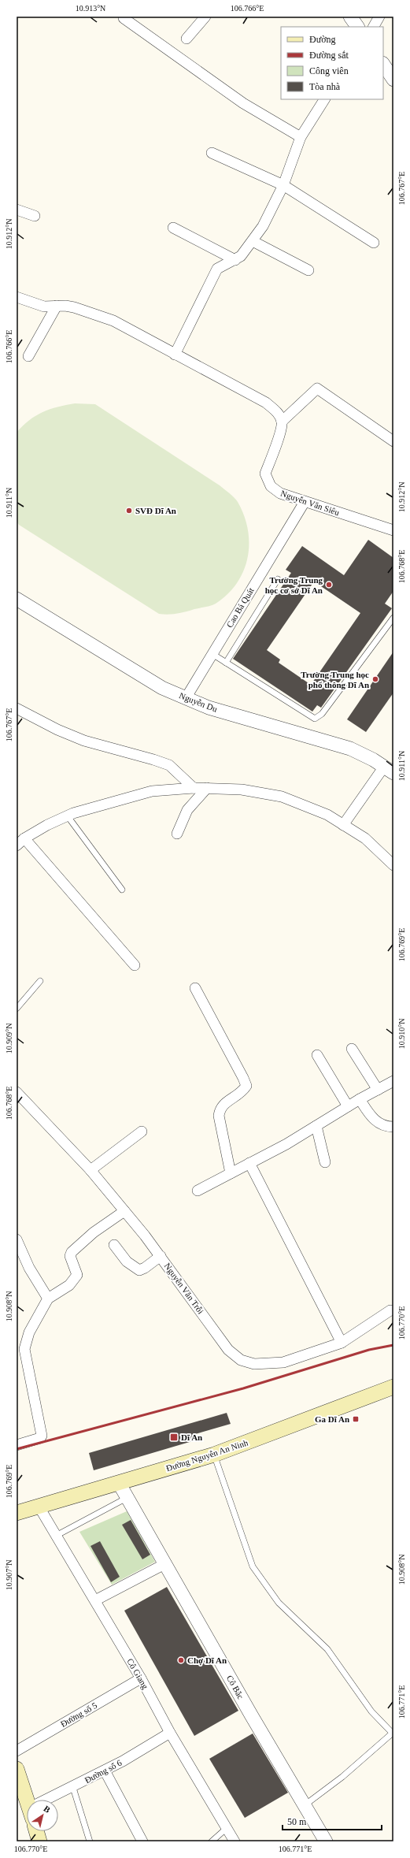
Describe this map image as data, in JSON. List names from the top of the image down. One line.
{"streets":{"main road":["Đường Nguyễn An Ninh"],"street":["Nguyễn Văn Siêu","Cao Bá Quát","Nguyễn Du","Nguyễn Văn Trỗi","Cô Giang","Cô Bắc","Đường số 5","Đường số 6"]},"crossings":[["Nguyễn Văn Siêu","Cao Bá Quát"],["Cao Bá Quát","Nguyễn Du"],["Đường Nguyễn An Ninh","Cô Giang"],["Đường Nguyễn An Ninh","Cô Bắc"],["Cô Giang","Đường số 5"],["Cô Giang","Đường số 6"]],"places":{"other":["SVĐ Dĩ An","Trường Trung học cơ sở Dĩ An","Trường Trung học phổ thông Dĩ An","Chợ Dĩ An"],"transit":["Ga Dĩ An","Dĩ An"]},"legend":["Đường","Đường sắt","Công viên","Tòa nhà"],"scale_bar":"50 m","north":"top right","coordinates":["10.913°N","106.766°E","106.767°E","10.912°N","10.911°N","106.768°E","106.769°E","10.910°N","10.909°N","10.908°N","106.770°E","10.907°N","106.771°E"]}
